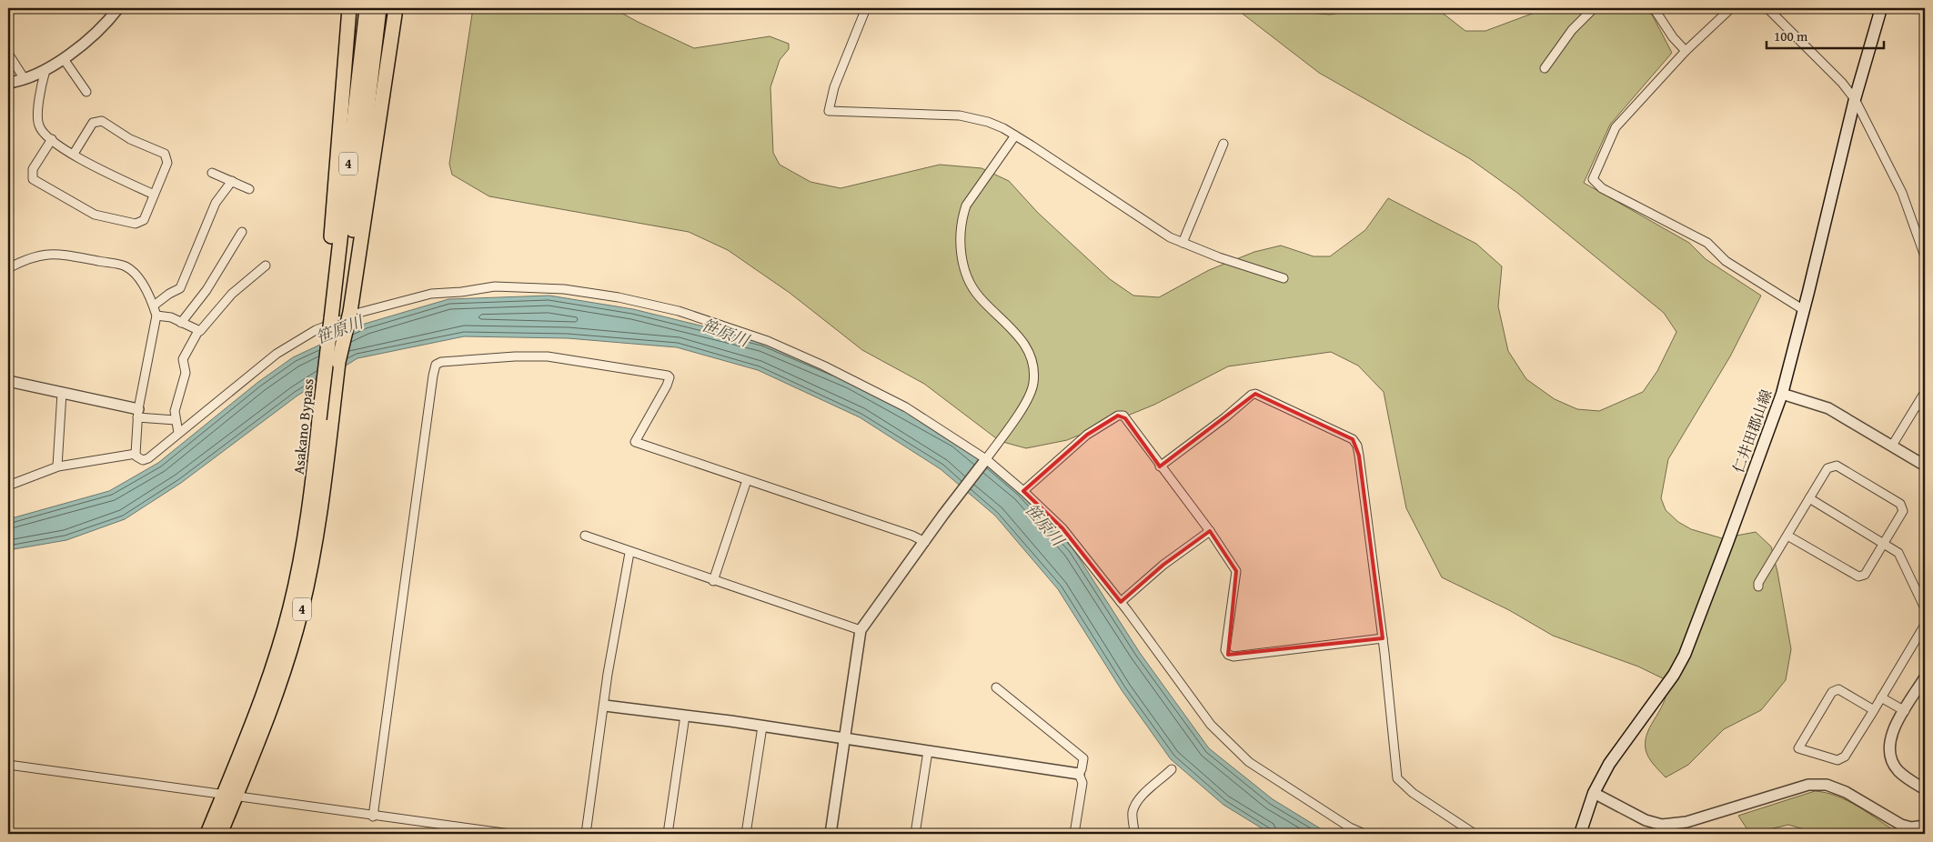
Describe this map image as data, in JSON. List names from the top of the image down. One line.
{"streets":{"highway":["4","Asakano Bypass"],"main road":["仁井田郡山線"]},"water":["笹原川"],"scale_bar":"100 m"}
